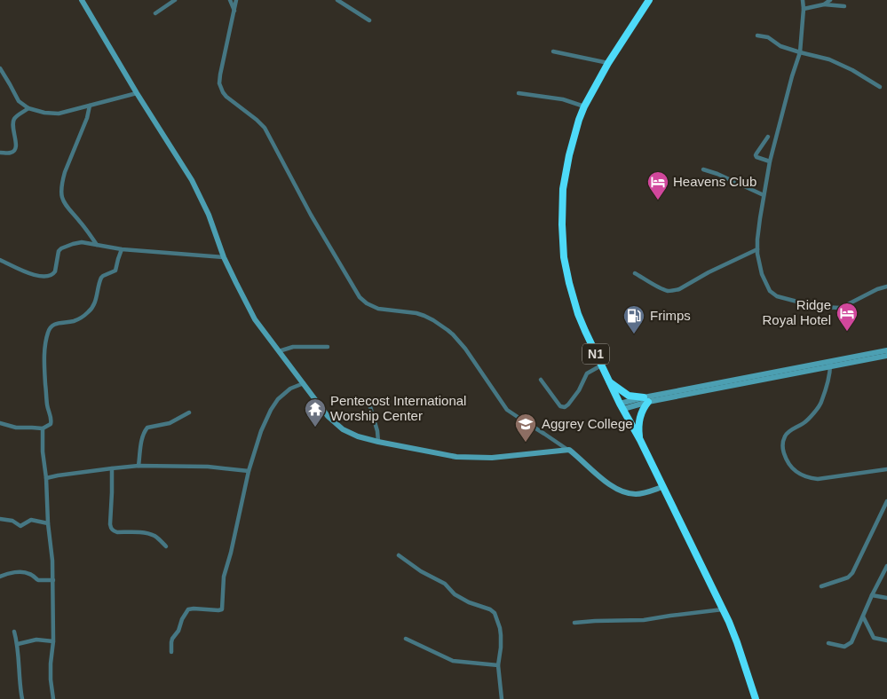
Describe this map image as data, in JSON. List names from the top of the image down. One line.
{"streets":{"highway":["N1"]},"places":{"hotel":["Heavens Club","Ridge Royal Hotel"],"fuel station":["Frimps"],"temple":["Pentecost International Worship Center"],"school or university":["Aggrey College"]}}
